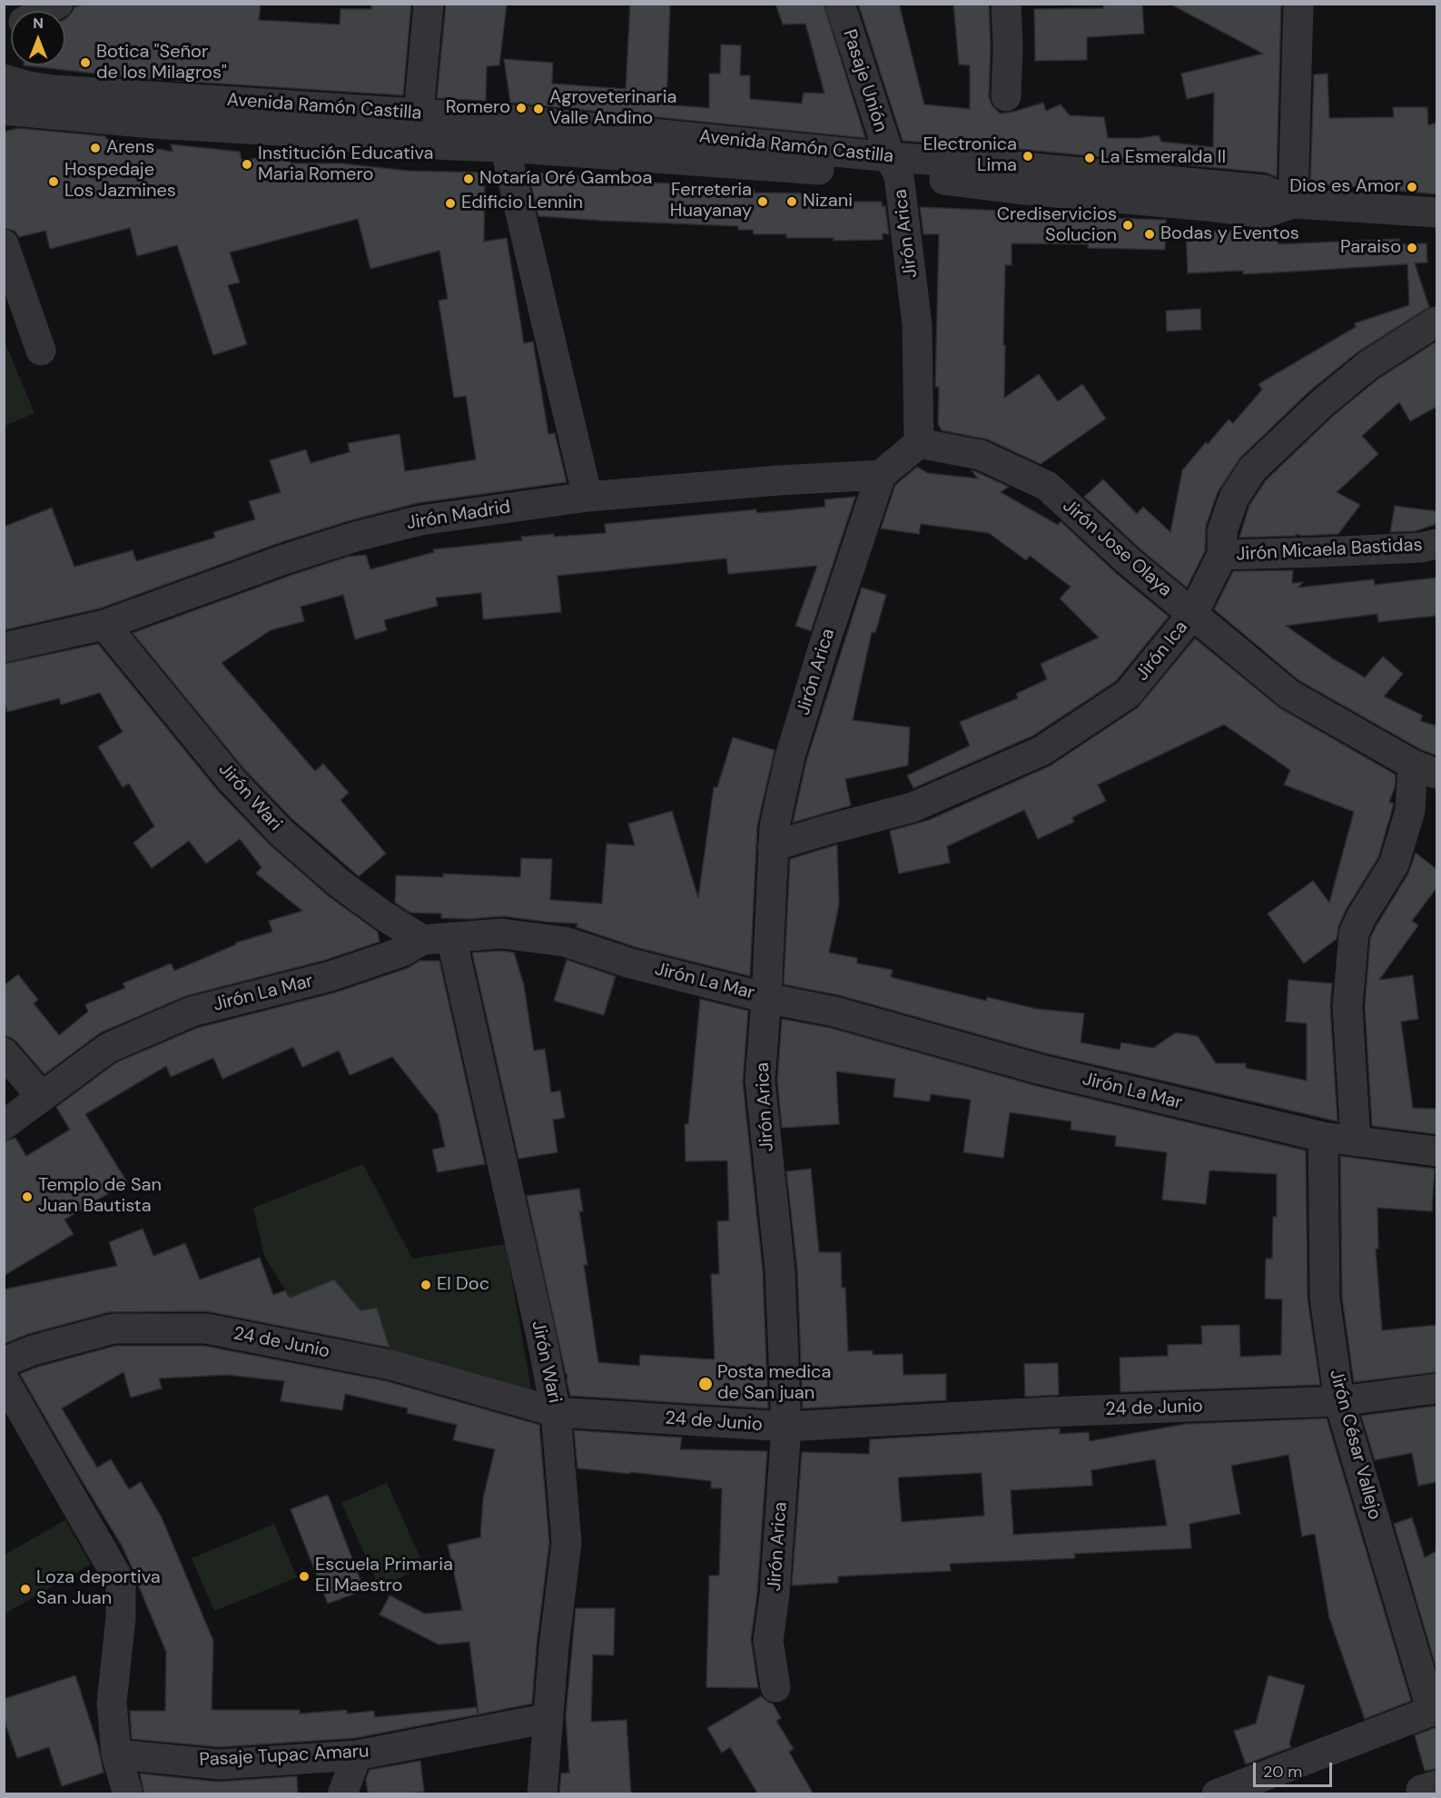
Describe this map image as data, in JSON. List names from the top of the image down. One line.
{"streets":{"street":["Pasaje Unión","Avenida Ramón Castilla","Jirón Arica","Jirón Madrid","Jirón Jose Olaya","Jirón Micaela Bastidas","Jirón Ica","Jirón Wari","Jirón La Mar","24 de Junio","Jirón César Vallejo","Pasaje Tupac Amaru"]},"crossings":[["Pasaje Unión","Avenida Ramón Castilla"],["Pasaje Unión","Jirón Arica"],["Avenida Ramón Castilla","Jirón Arica"],["Jirón Arica","Jirón Madrid"],["Jirón Arica","Jirón Jose Olaya"],["Jirón Arica","Jirón Ica"],["Jirón Arica","Jirón La Mar"],["Jirón Arica","24 de Junio"],["Jirón Madrid","Jirón Wari"],["Jirón Jose Olaya","Jirón Ica"],["Jirón Micaela Bastidas","Jirón Ica"],["Jirón Wari","Jirón La Mar"],["Jirón Wari","24 de Junio"],["Jirón Wari","Pasaje Tupac Amaru"],["Jirón La Mar","Jirón César Vallejo"],["24 de Junio","Jirón César Vallejo"]],"places":["Botica \"Señor de los Milagros\"","Romero","Agroveterinaria Valle Andino","Arens","Electronica Lima","La Esmeralda II","Institución Educativa Maria Romero","Notaría Oré Gamboa","Hospedaje Los Jazmines","Dios es Amor","Ferreteria Huayanay","Nizani","Edificio Lennin","Crediservicios Solucion","Bodas y Eventos","Paraiso","Templo de San Juan Bautista","El Doc","Posta medica de San juan","Escuela Primaria El Maestro","Loza deportiva San Juan"],"scale_bar":"20 m","north":"top"}
